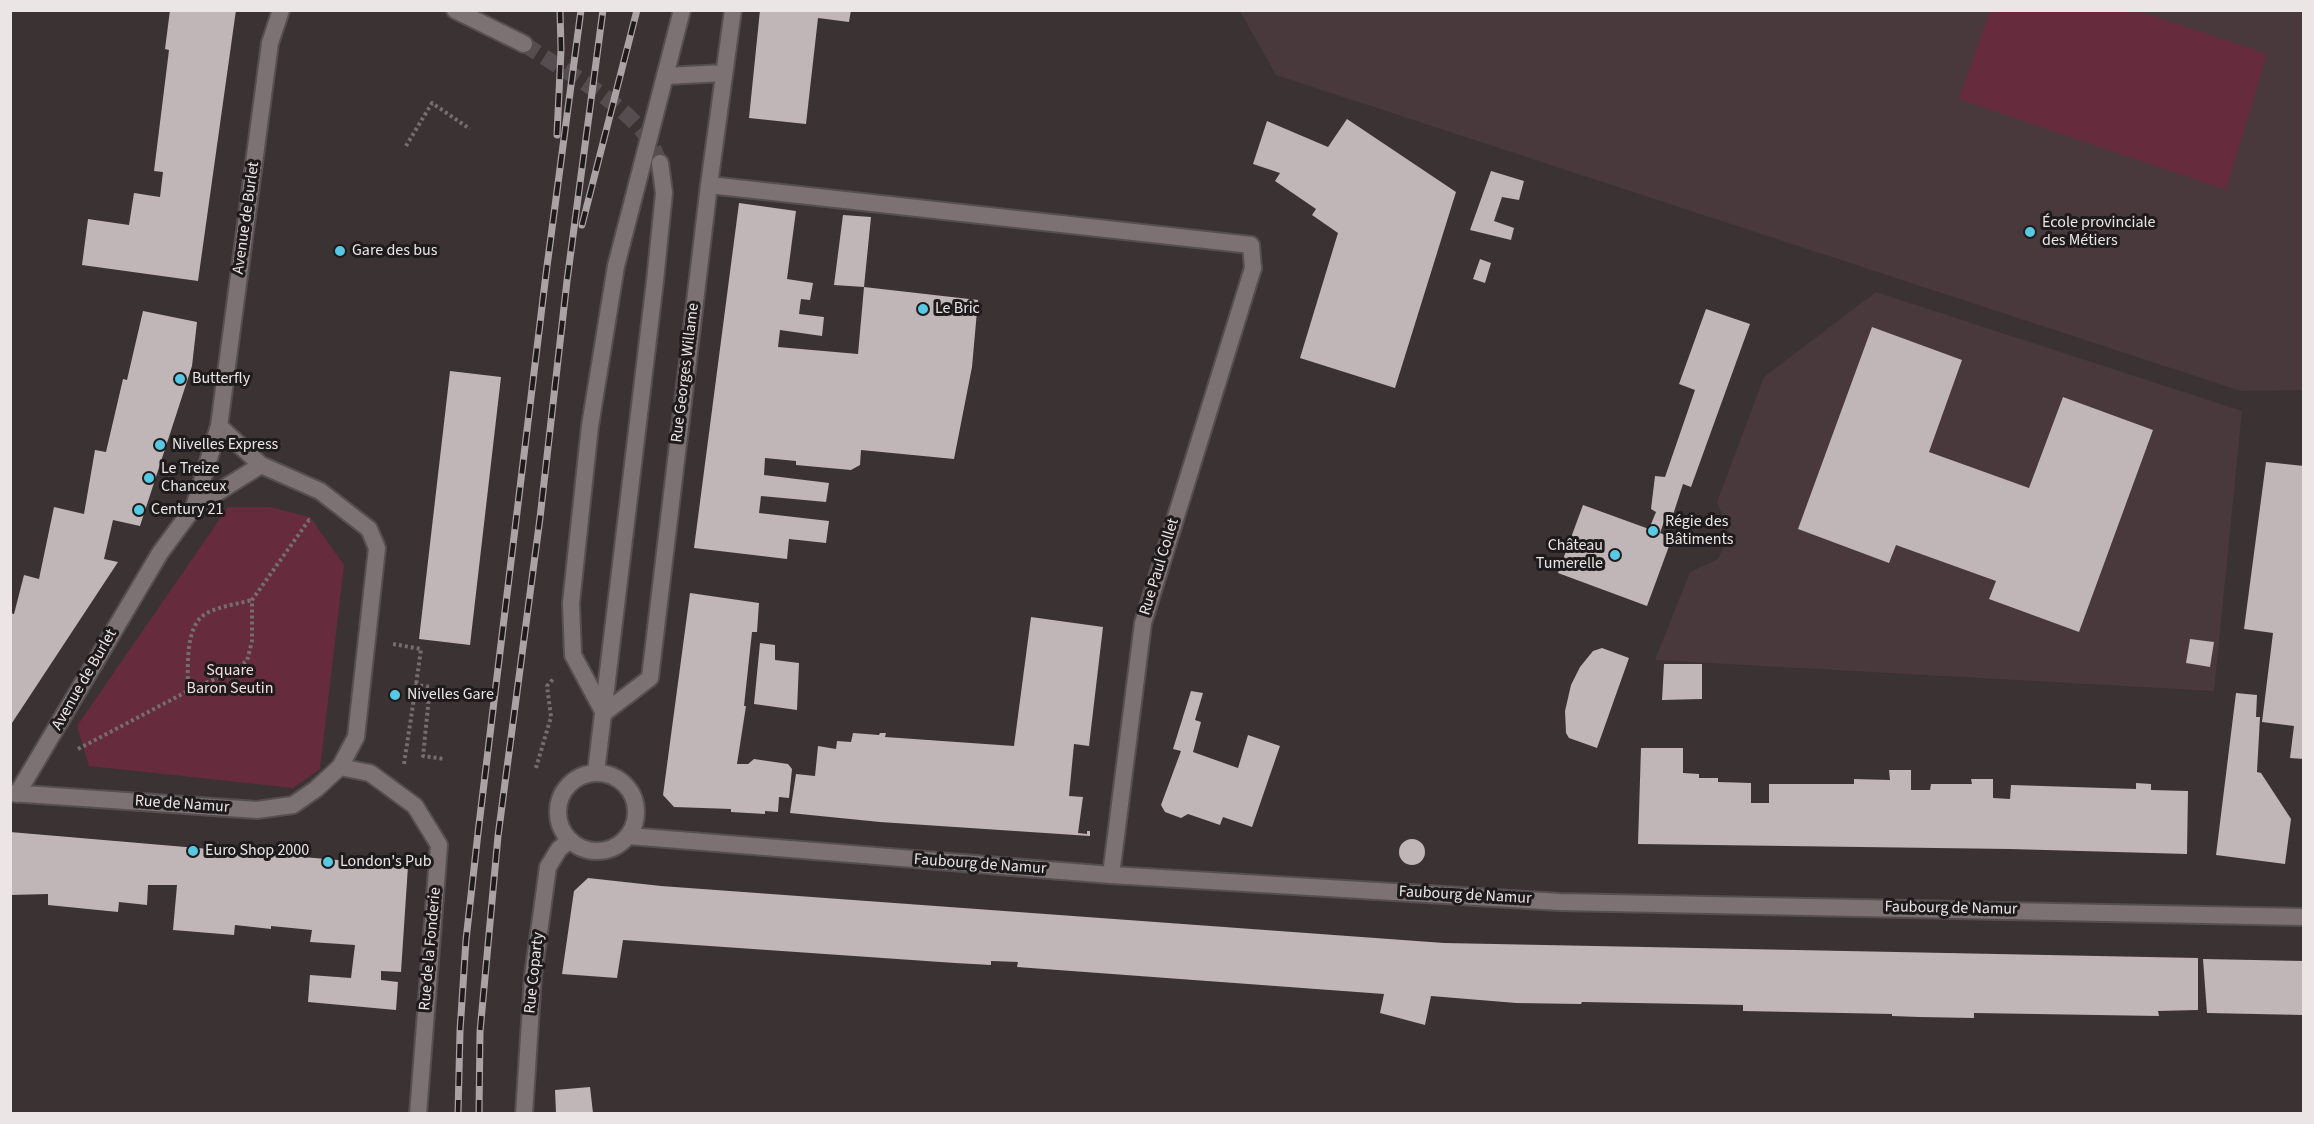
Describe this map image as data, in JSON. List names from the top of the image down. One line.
{"streets":{"street":["Avenue de Burlet","Rue Georges Willame","Rue Paul Collet","Rue de Namur","Faubourg de Namur","Rue de la Fonderie","Rue Coparty"]},"crossings":[["Avenue de Burlet","Rue de Namur"],["Rue Georges Willame","Rue Paul Collet"],["Rue Paul Collet","Faubourg de Namur"],["Rue de Namur","Rue de la Fonderie"],["Faubourg de Namur","Rue Coparty"]],"parks":["Square Baron Seutin"],"places":["École provinciale des Métiers","Gare des bus","Le Bric","Butterfly","Nivelles Express","Le Treize Chanceux","Century 21","Régie des Bâtiments","Château Tumerelle","Nivelles Gare","Euro Shop 2000","London's Pub"]}
